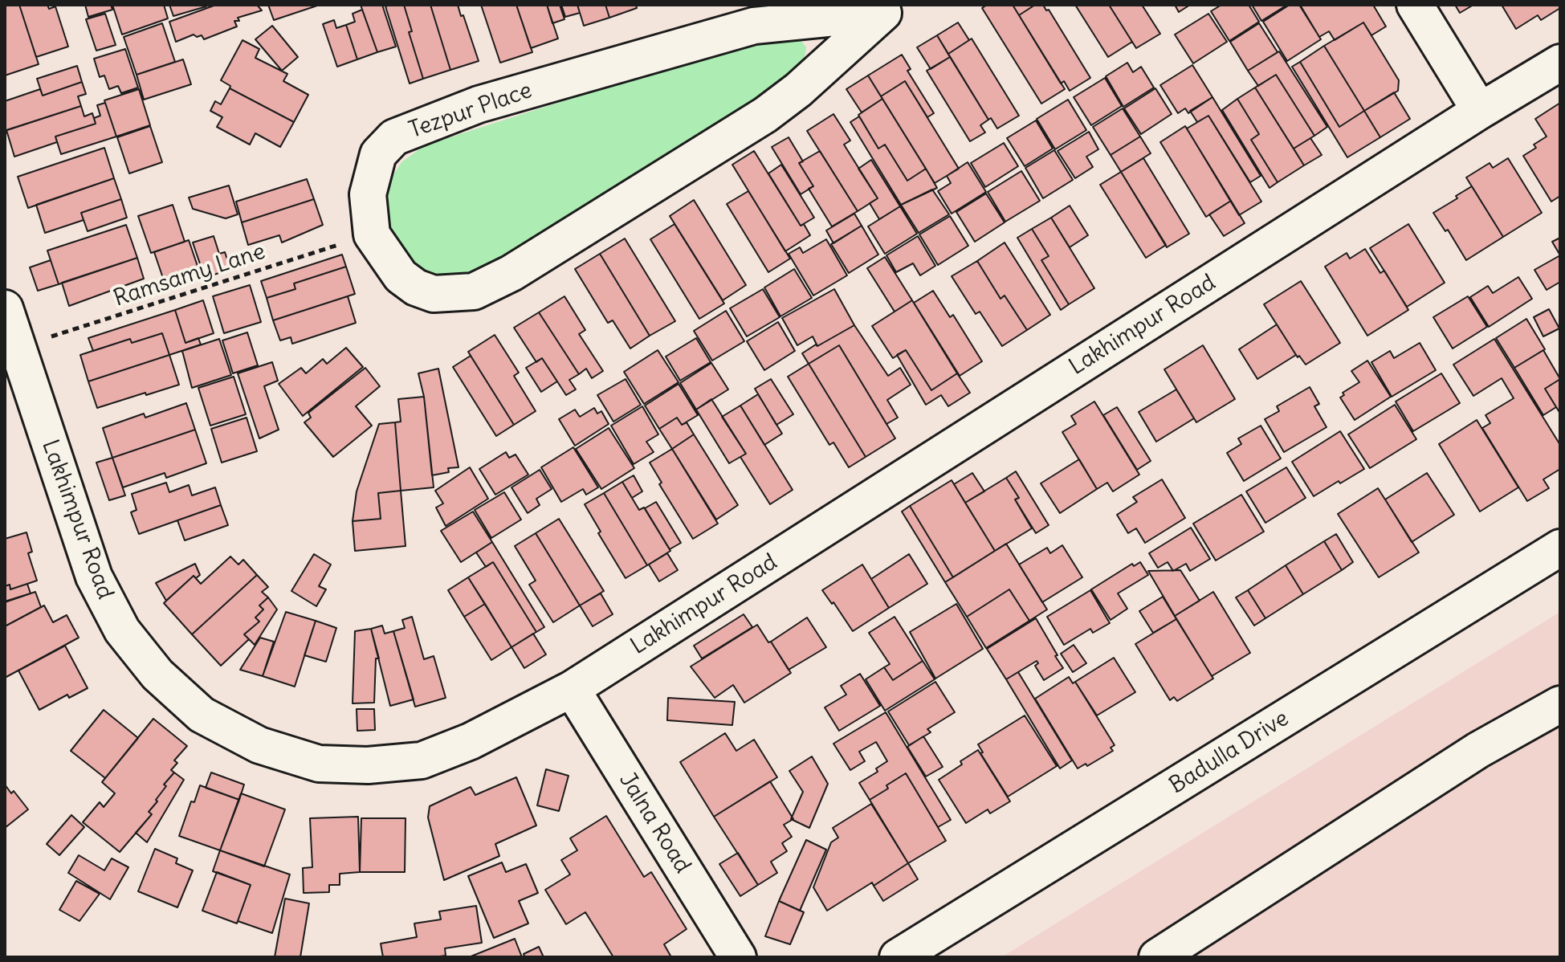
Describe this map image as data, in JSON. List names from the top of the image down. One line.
{"streets":{"street":["Tezpur Place","Lakhimpur Road","Badulla Drive","Jalna Road"],"path":["Ramsamy Lane"]},"crossings":[["Tezpur Place","Ramsamy Lane"],["Ramsamy Lane","Lakhimpur Road"],["Lakhimpur Road","Jalna Road"]]}
